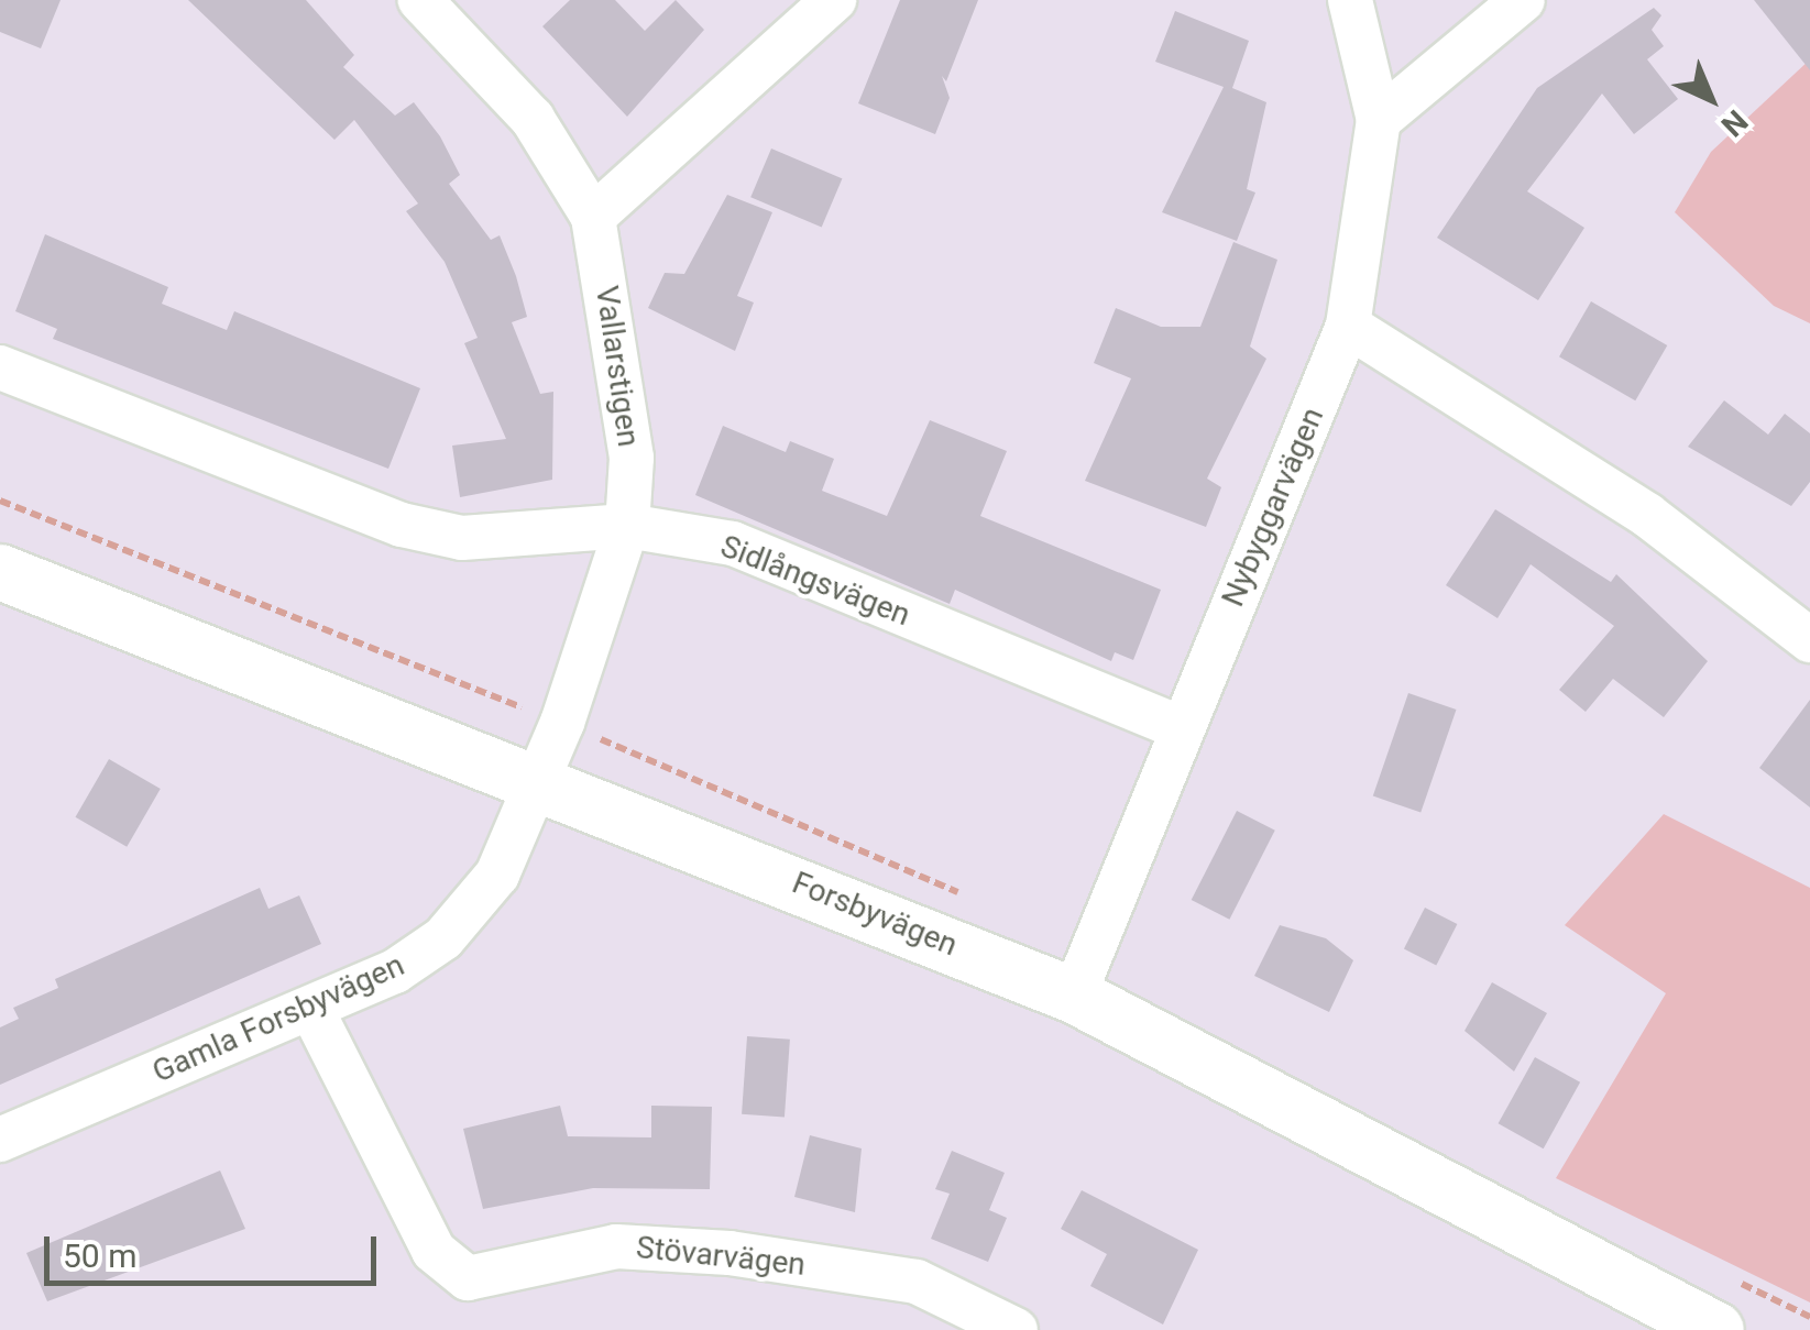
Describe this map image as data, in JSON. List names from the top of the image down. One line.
{"streets":{"street":["Vallarstigen","Nybyggarvägen","Sidlångsvägen","Forsbyvägen","Gamla Forsbyvägen","Stövarvägen"]},"crossings":[["Vallarstigen","Sidlångsvägen"],["Vallarstigen","Forsbyvägen"],["Vallarstigen","Gamla Forsbyvägen"],["Nybyggarvägen","Sidlångsvägen"],["Nybyggarvägen","Forsbyvägen"],["Forsbyvägen","Gamla Forsbyvägen"],["Gamla Forsbyvägen","Stövarvägen"]],"scale_bar":"50 m","north":"bottom right"}
